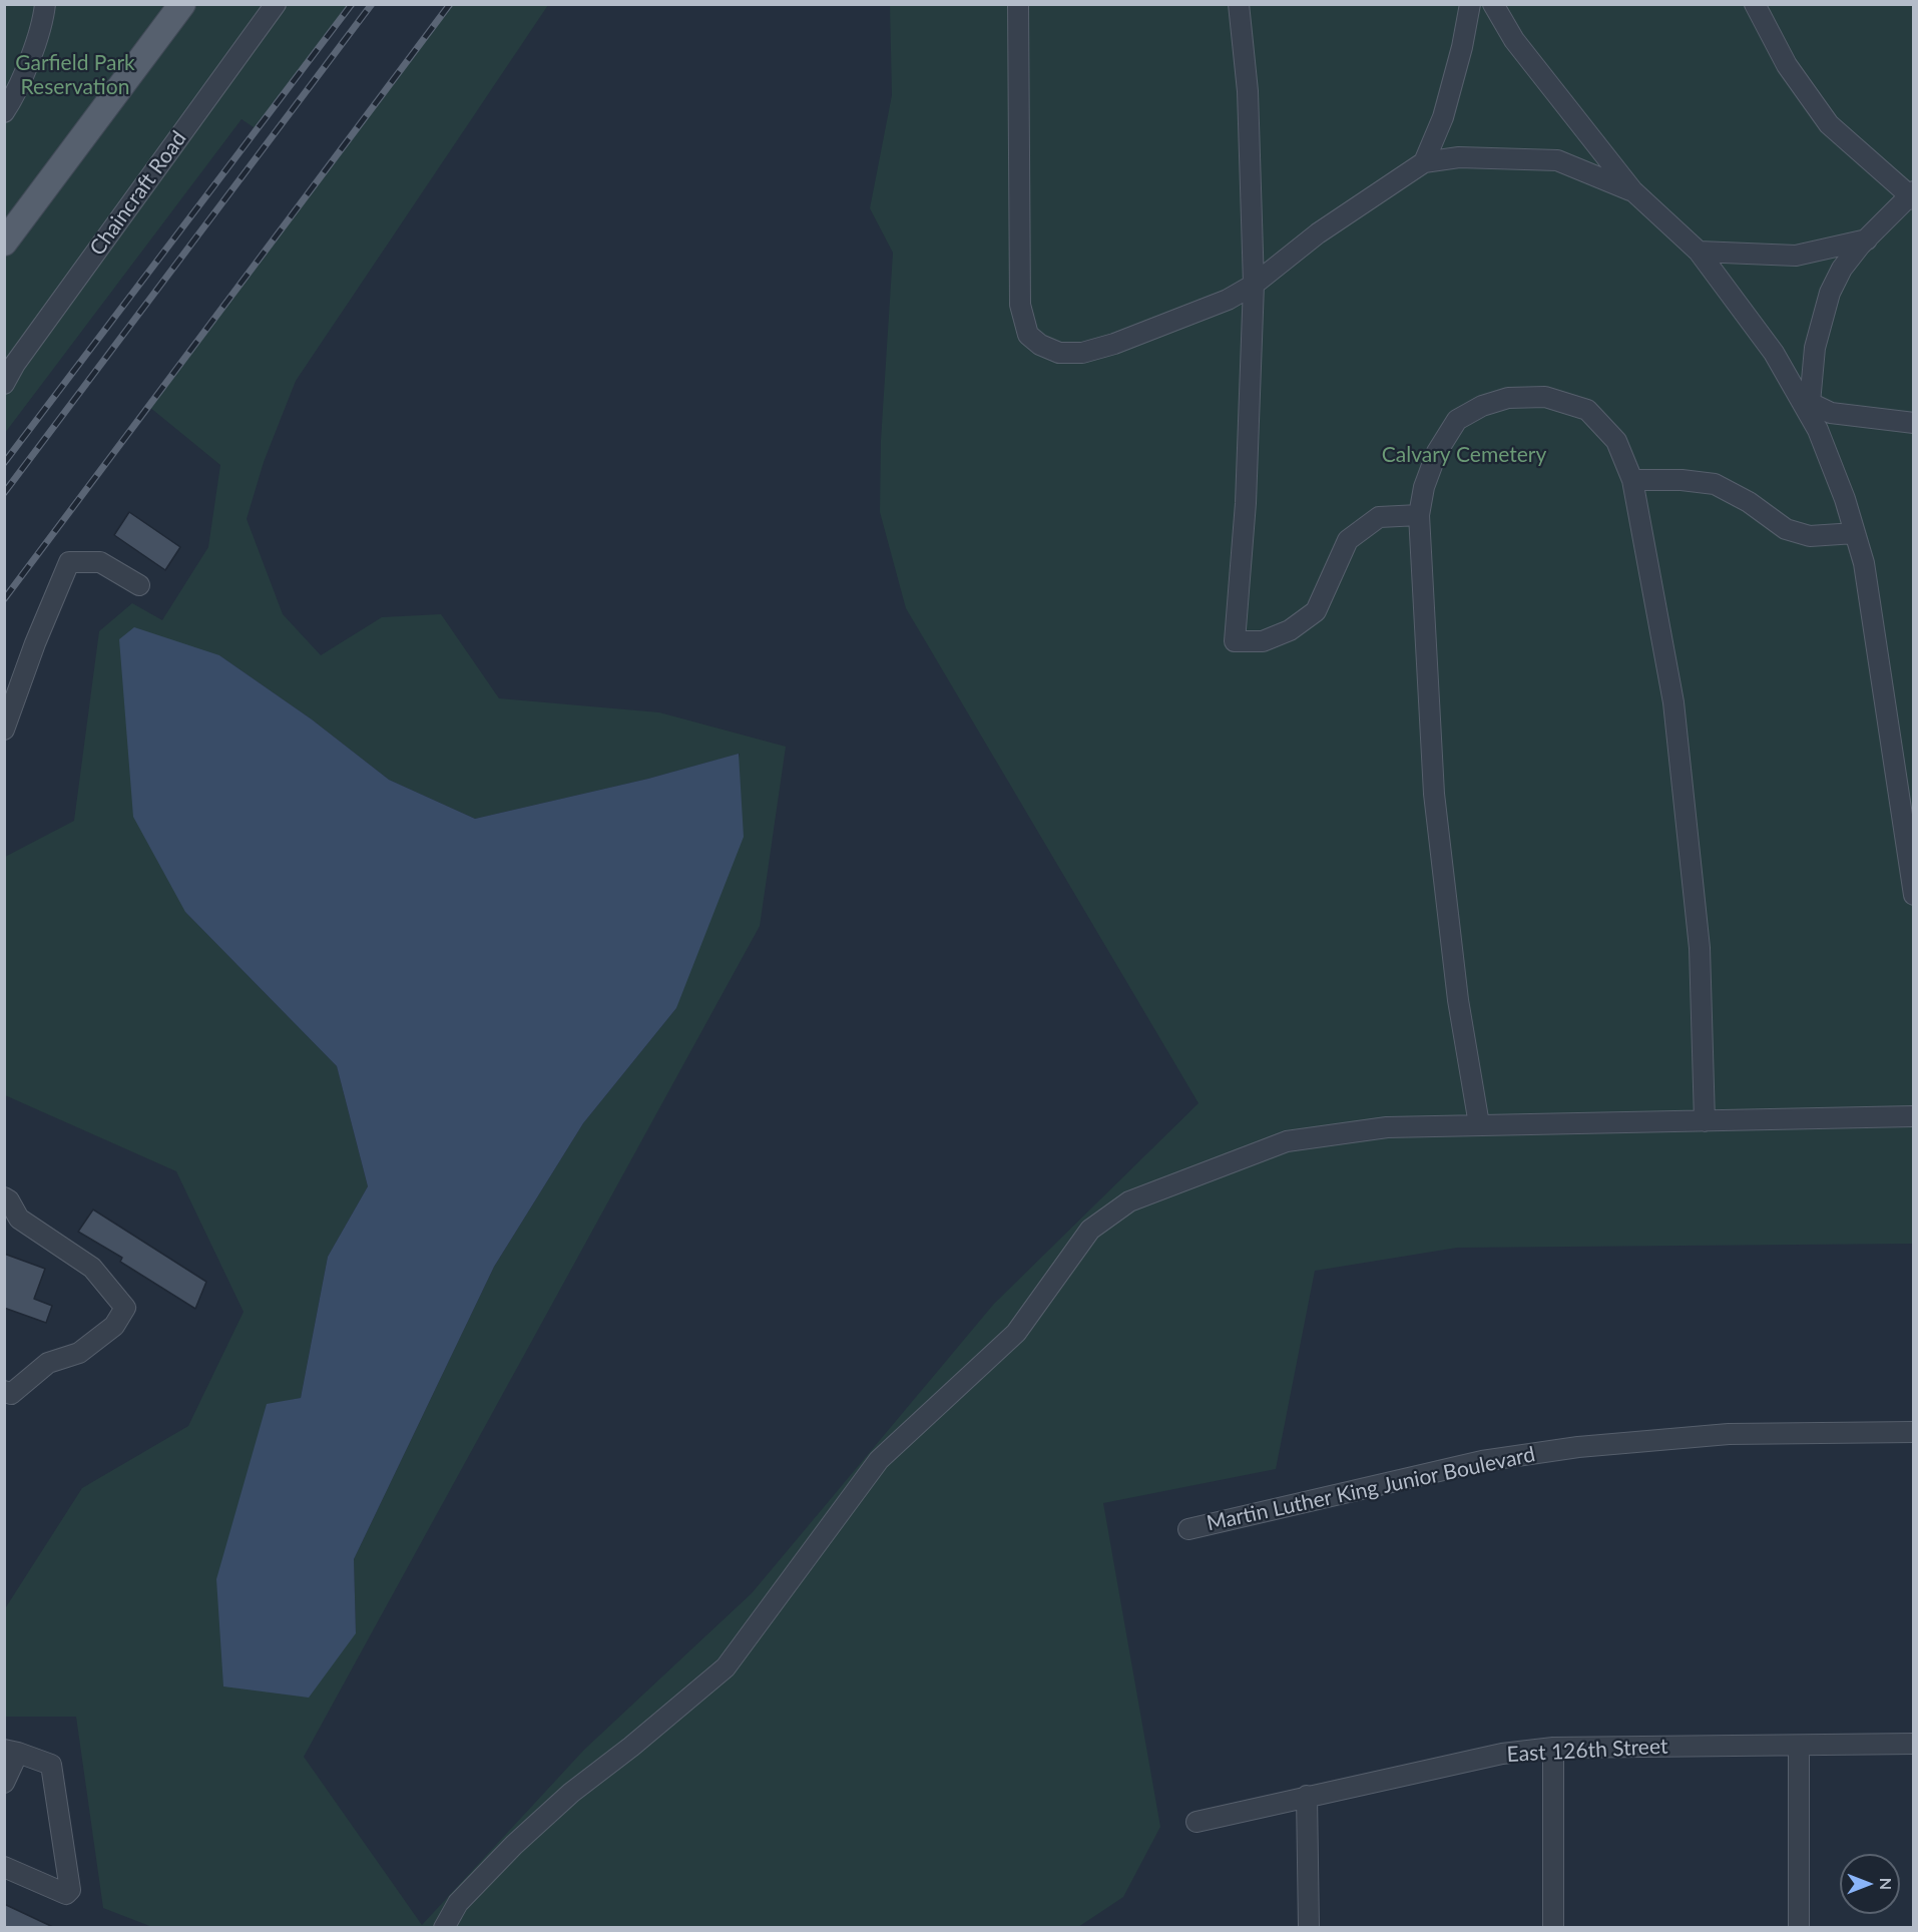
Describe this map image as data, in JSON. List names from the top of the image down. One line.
{"streets":{"street":["Chaincraft Road","Martin Luther King Junior Boulevard","East 126th Street"]},"parks":["Garfield Park Reservation","Calvary Cemetery"],"north":"right"}
